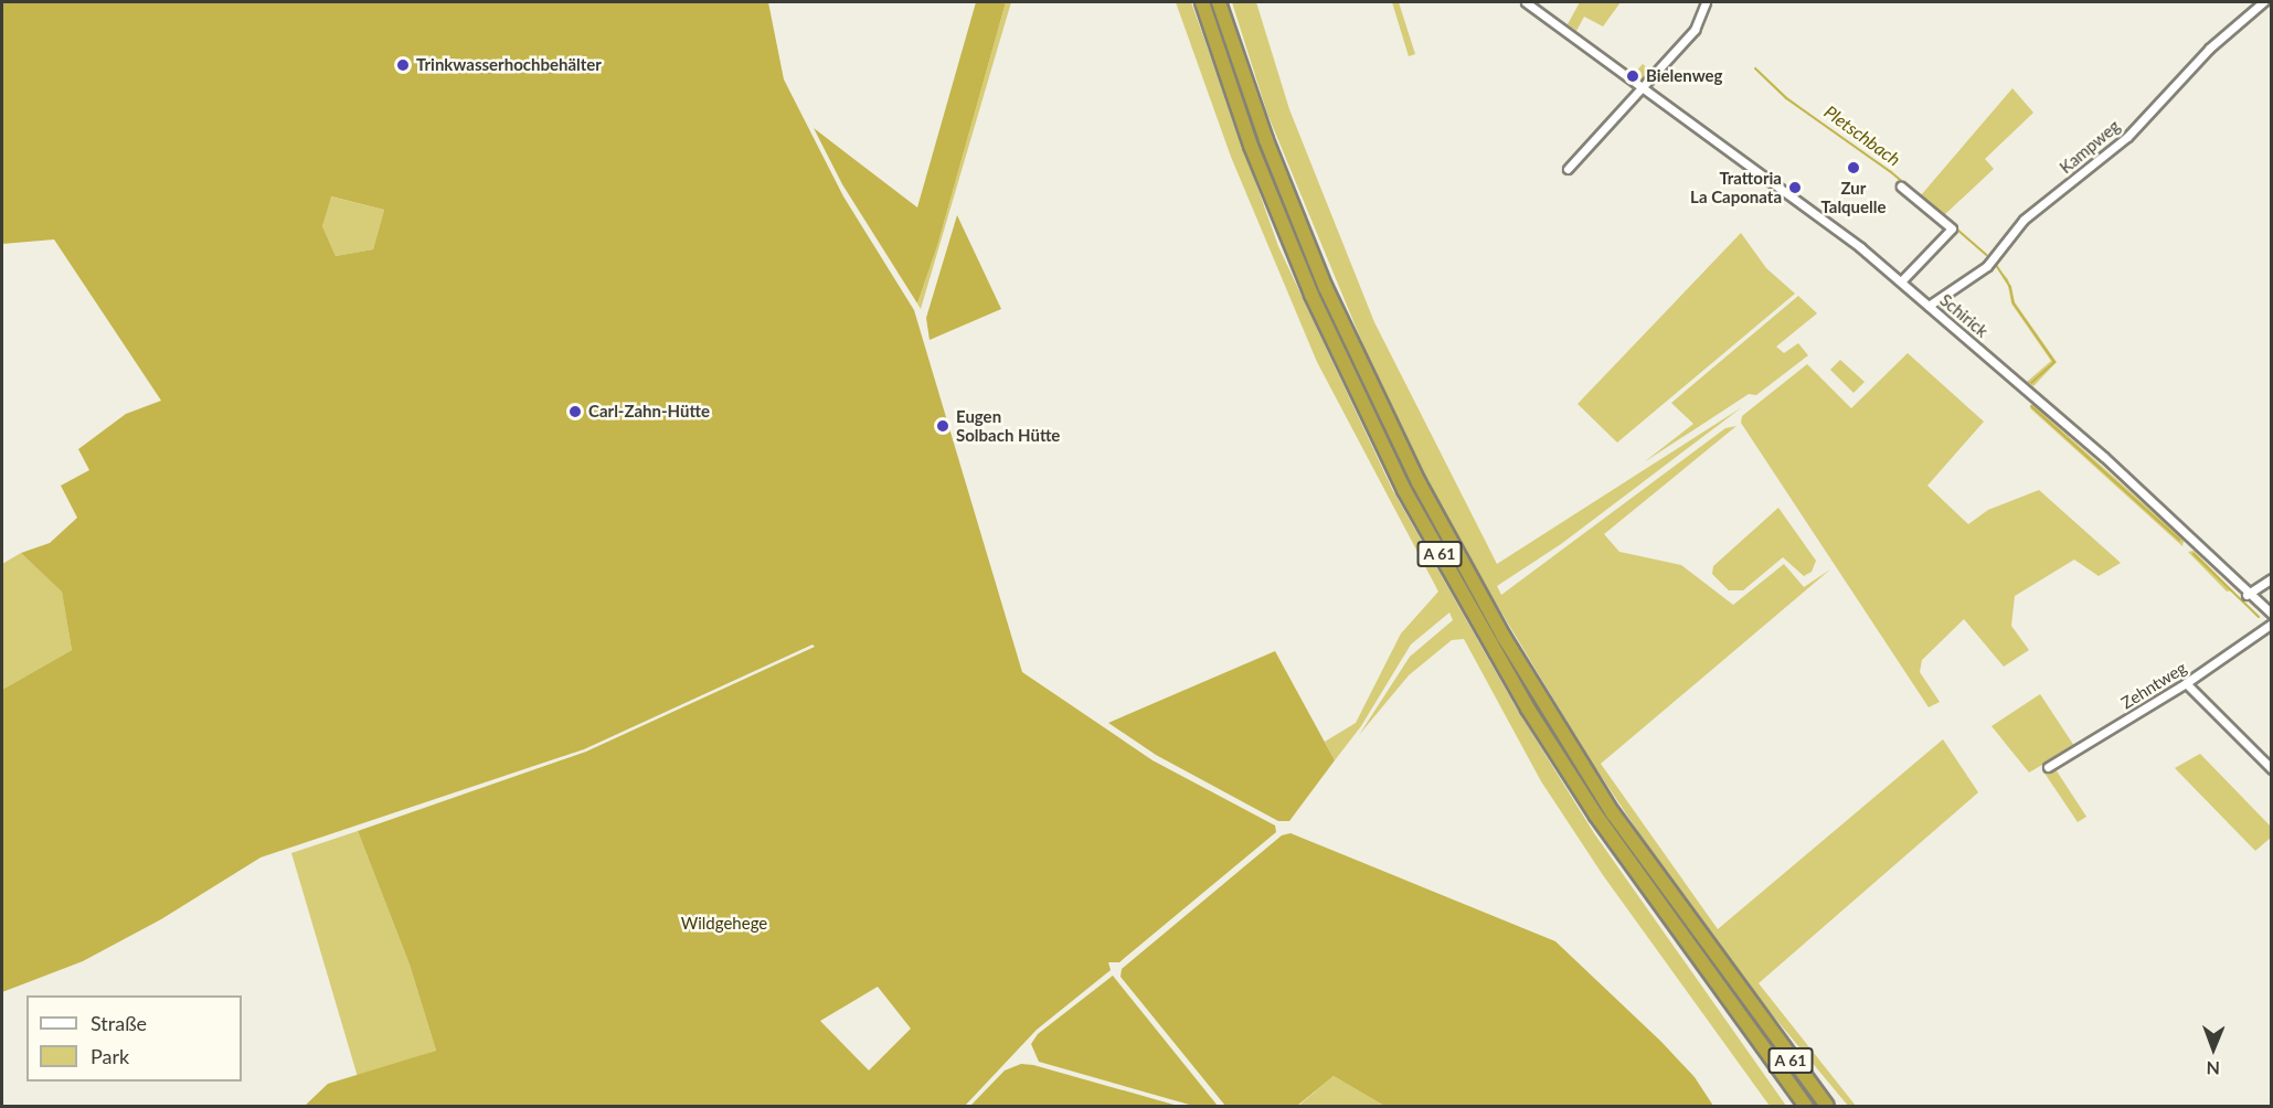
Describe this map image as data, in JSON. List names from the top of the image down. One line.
{"streets":{"highway":["A 61"],"street":["Kampweg","Schirick","Zehntweg"]},"crossings":[["Kampweg","Schirick"]],"water":["Pletschbach"],"parks":["Wildgehege"],"places":["Trinkwasserhochbehälter","Bielenweg","Zur Talquelle","Trattoria La Caponata","Carl-Zahn-Hütte","Eugen Solbach Hütte"],"legend":["Straße","Park"],"north":"bottom"}
